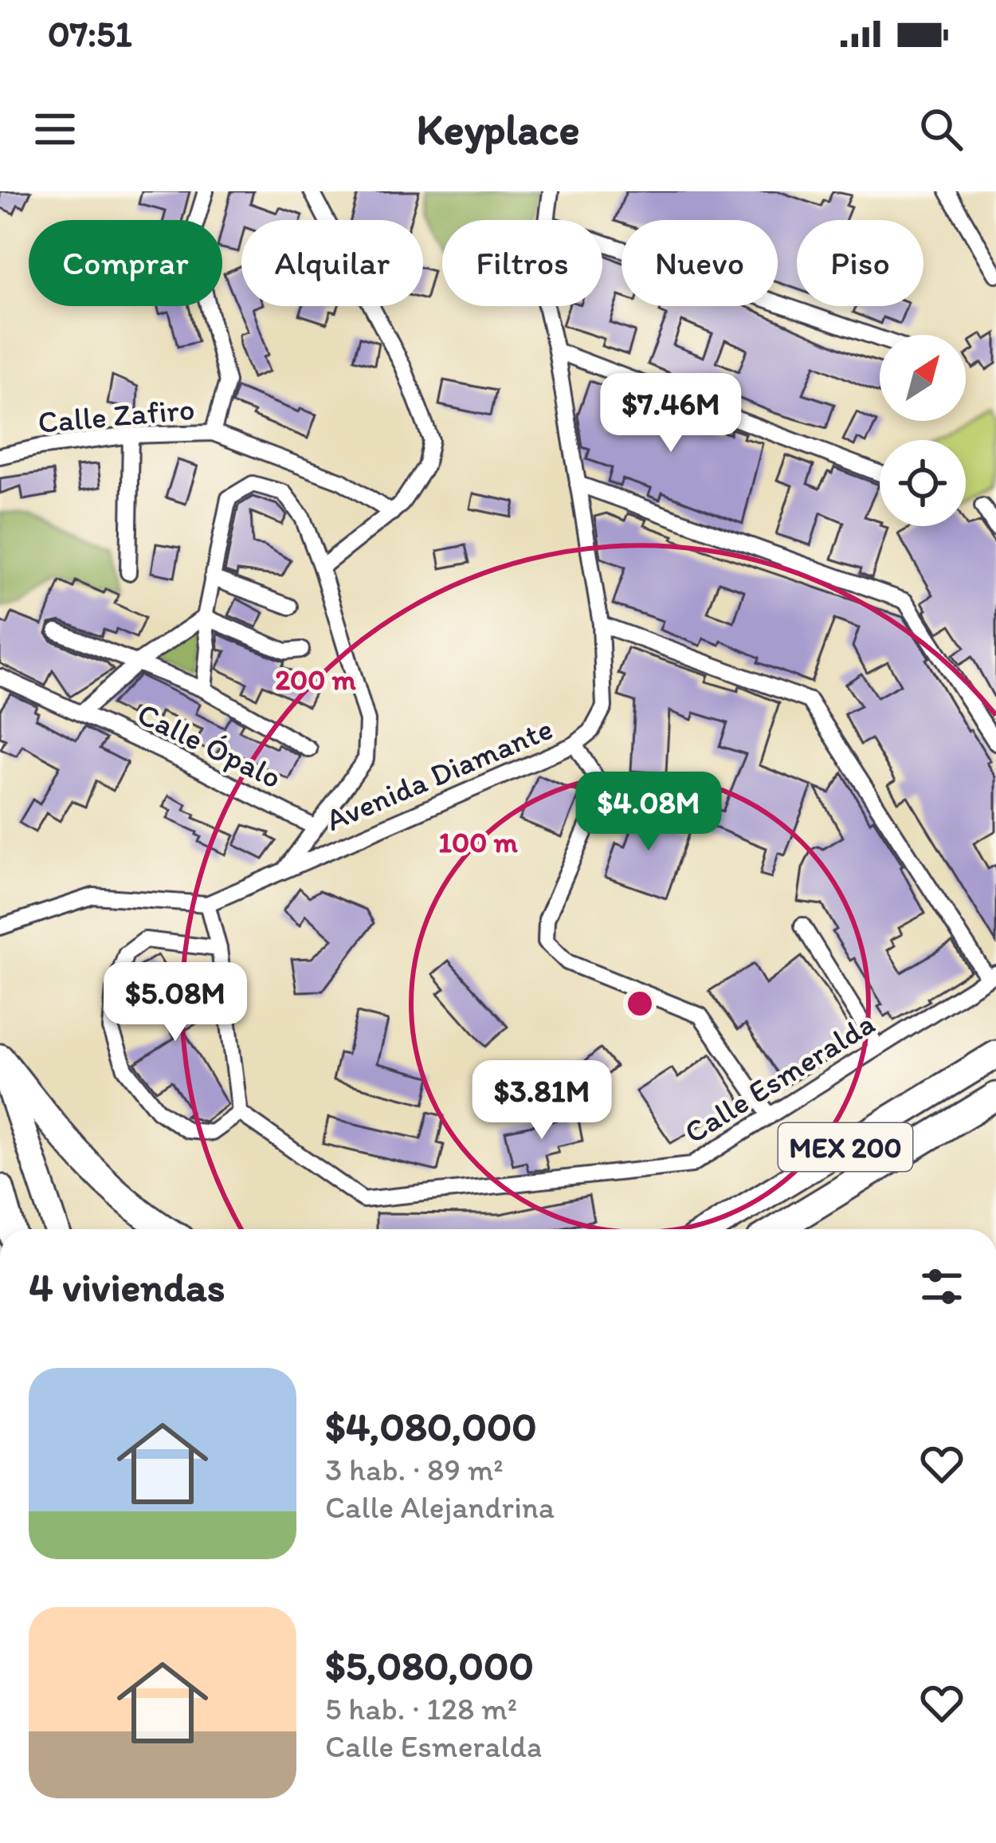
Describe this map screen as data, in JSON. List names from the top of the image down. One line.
{"streets":{"highway":["MEX 200"],"street":["Calle Zafiro","Calle Ópalo","Avenida Diamante","Calle Esmeralda"]},"crossings":[["Calle Ópalo","Avenida Diamante"]],"north":"top right","page":{"status":"07:51","header":"Keyplace","chip":["Comprar","Alquilar","Filtros","Nuevo","Piso"],"price":["$7.46M","$4.08M","$5.08M","$3.81M"],"heading":"4 viviendas","list":[{"name":"$4,080,000","note":"3 hab. · 89 m² · Calle Alejandrina"},{"name":"$5,080,000","note":"5 hab. · 128 m² · Calle Esmeralda"}]},"rings":["200 m","100 m"]}
